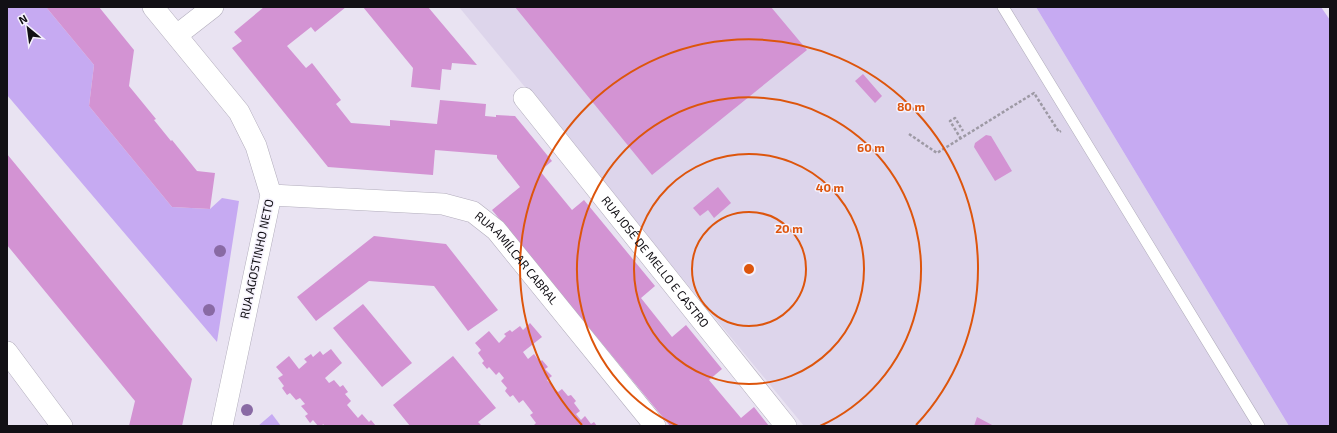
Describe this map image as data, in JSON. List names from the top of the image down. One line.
{"streets":{"street":["RUA AGOSTINHO NETO","RUA AMÍLCAR CABRAL","RUA JOSÉ DE MELLO E CASTRO"]},"crossings":[["RUA AGOSTINHO NETO","RUA AMÍLCAR CABRAL"]],"north":"top left","rings":["80 m","60 m","40 m","20 m"]}
